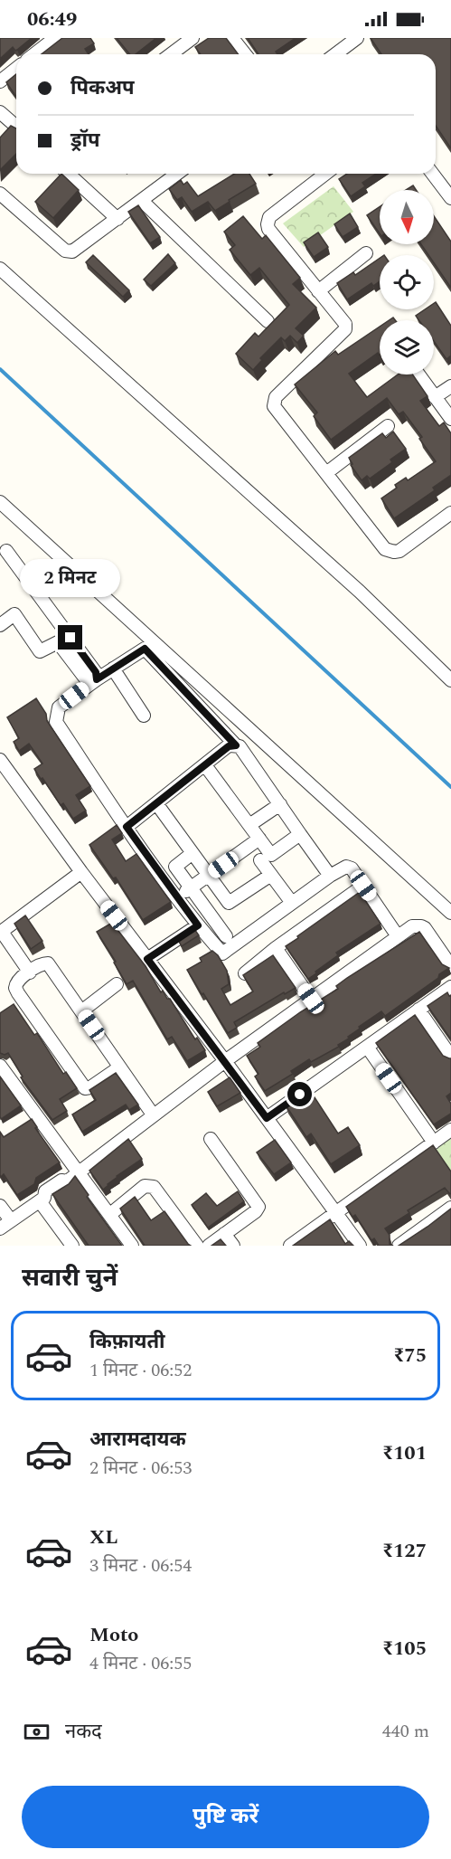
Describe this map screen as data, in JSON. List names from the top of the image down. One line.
{"north":"bottom","page":{"status":"06:49","banner":["पिकअप","ड्रॉप"],"bubble":"2 मिनट","heading":"सवारी चुनें","list":[{"name":"किफ़ायती","note":"1 मिनट · 06:52","value":"₹75"},{"name":"आरामदायक","note":"2 मिनट · 06:53","value":"₹101"},{"name":"XL","note":"3 मिनट · 06:54","value":"₹127"},{"name":"Moto","note":"4 मिनट · 06:55","value":"₹105"}],"pay":["नकद","440 m"],"buttons":"पुष्टि करें"}}
